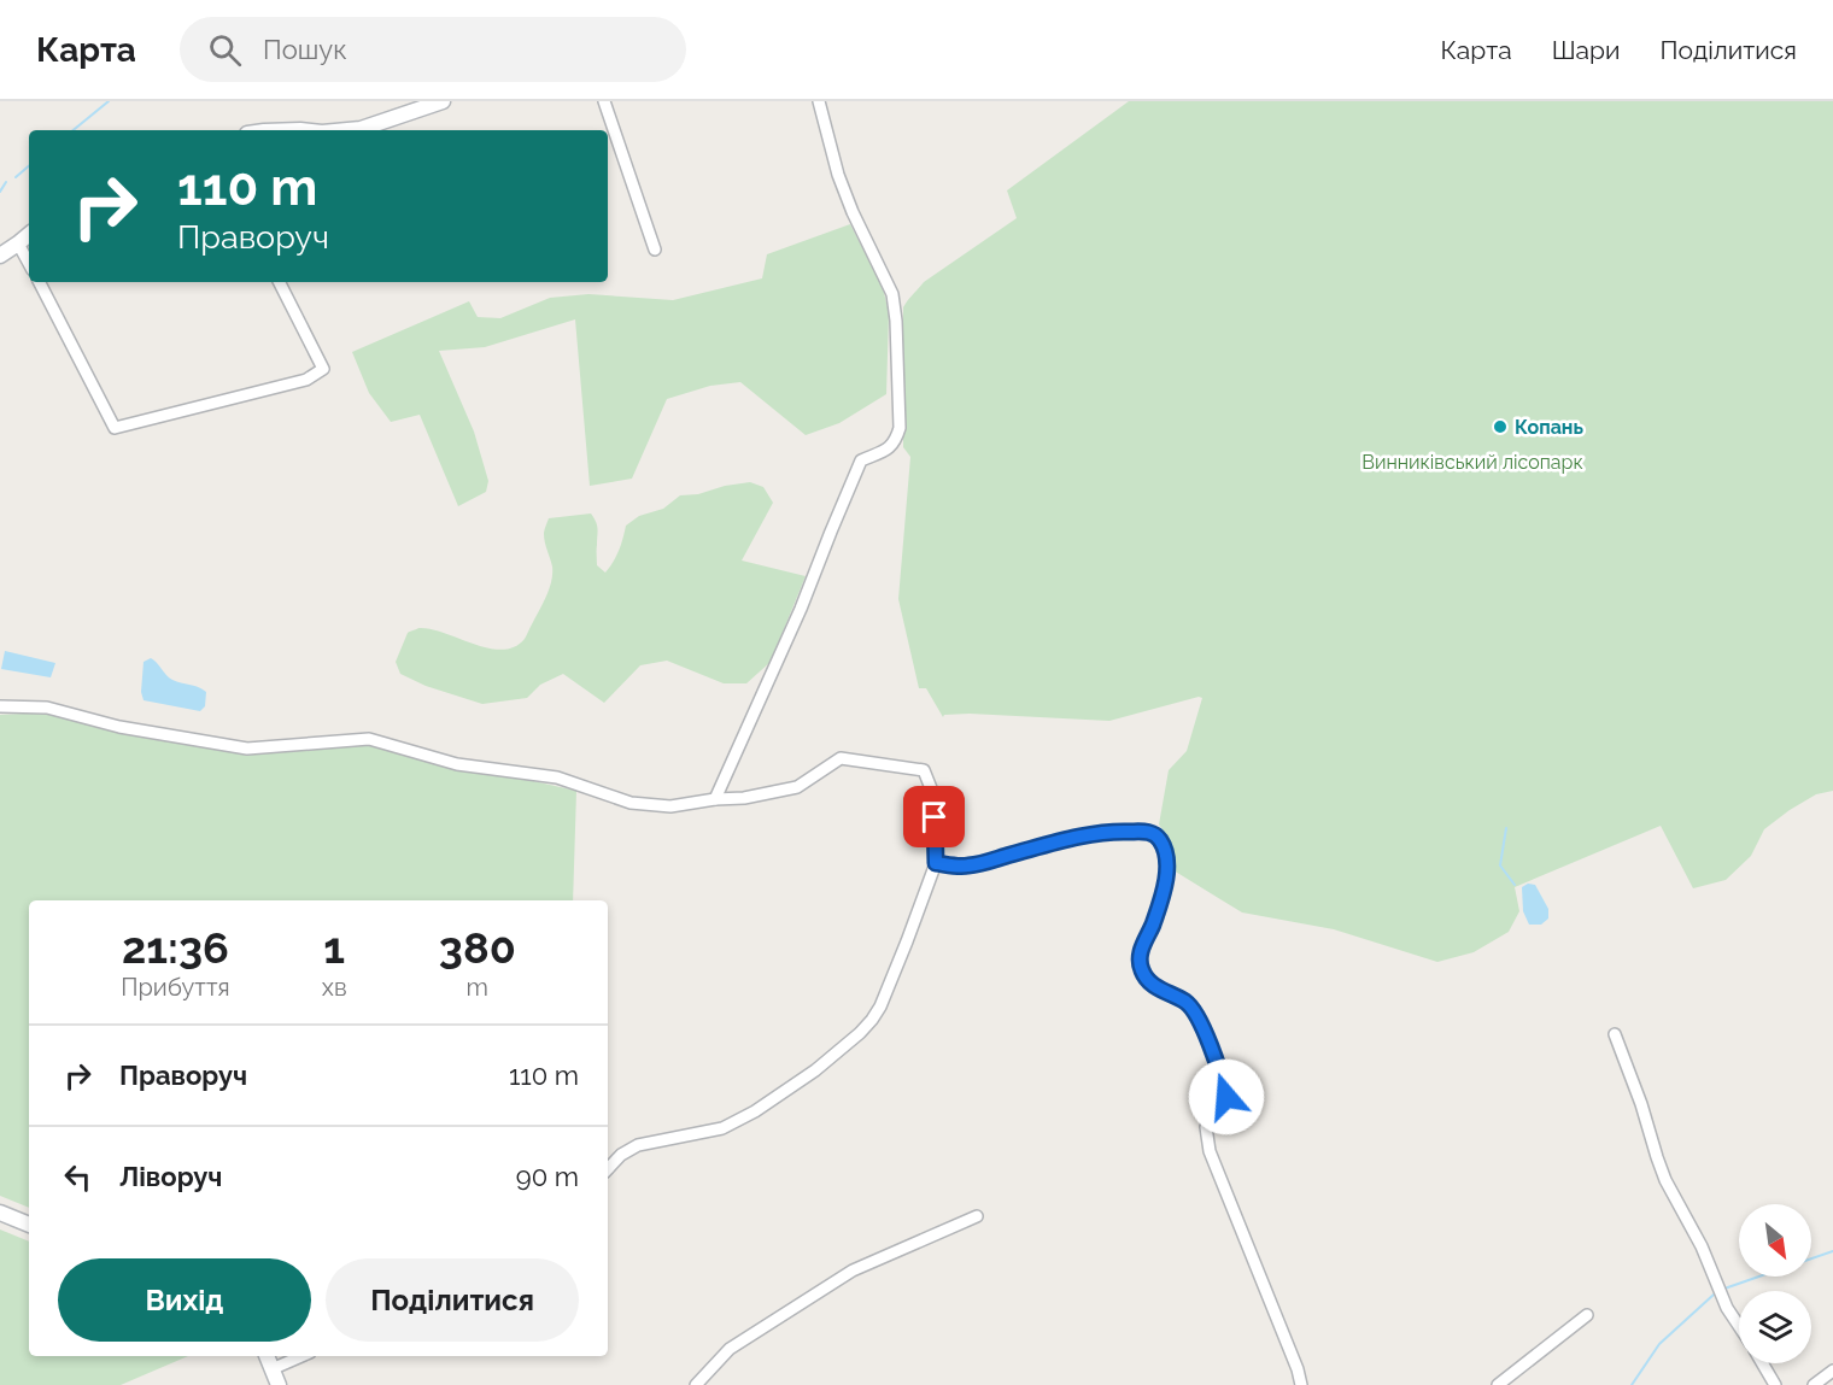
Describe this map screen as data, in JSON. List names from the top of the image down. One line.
{"parks":["Винниківський лісопарк"],"places":["Копань"],"north":"bottom right","page":{"header":"Карта","search":"Пошук","nav":["Карта","Шари","Поділитися"],"turn":["110 m","Праворуч"],"eta":["21:36","Прибуття","1","хв","380","m"],"list":[{"name":"Праворуч","value":"110 m"},{"name":"Ліворуч","value":"90 m"}],"buttons":["Вихід","Поділитися"]}}
